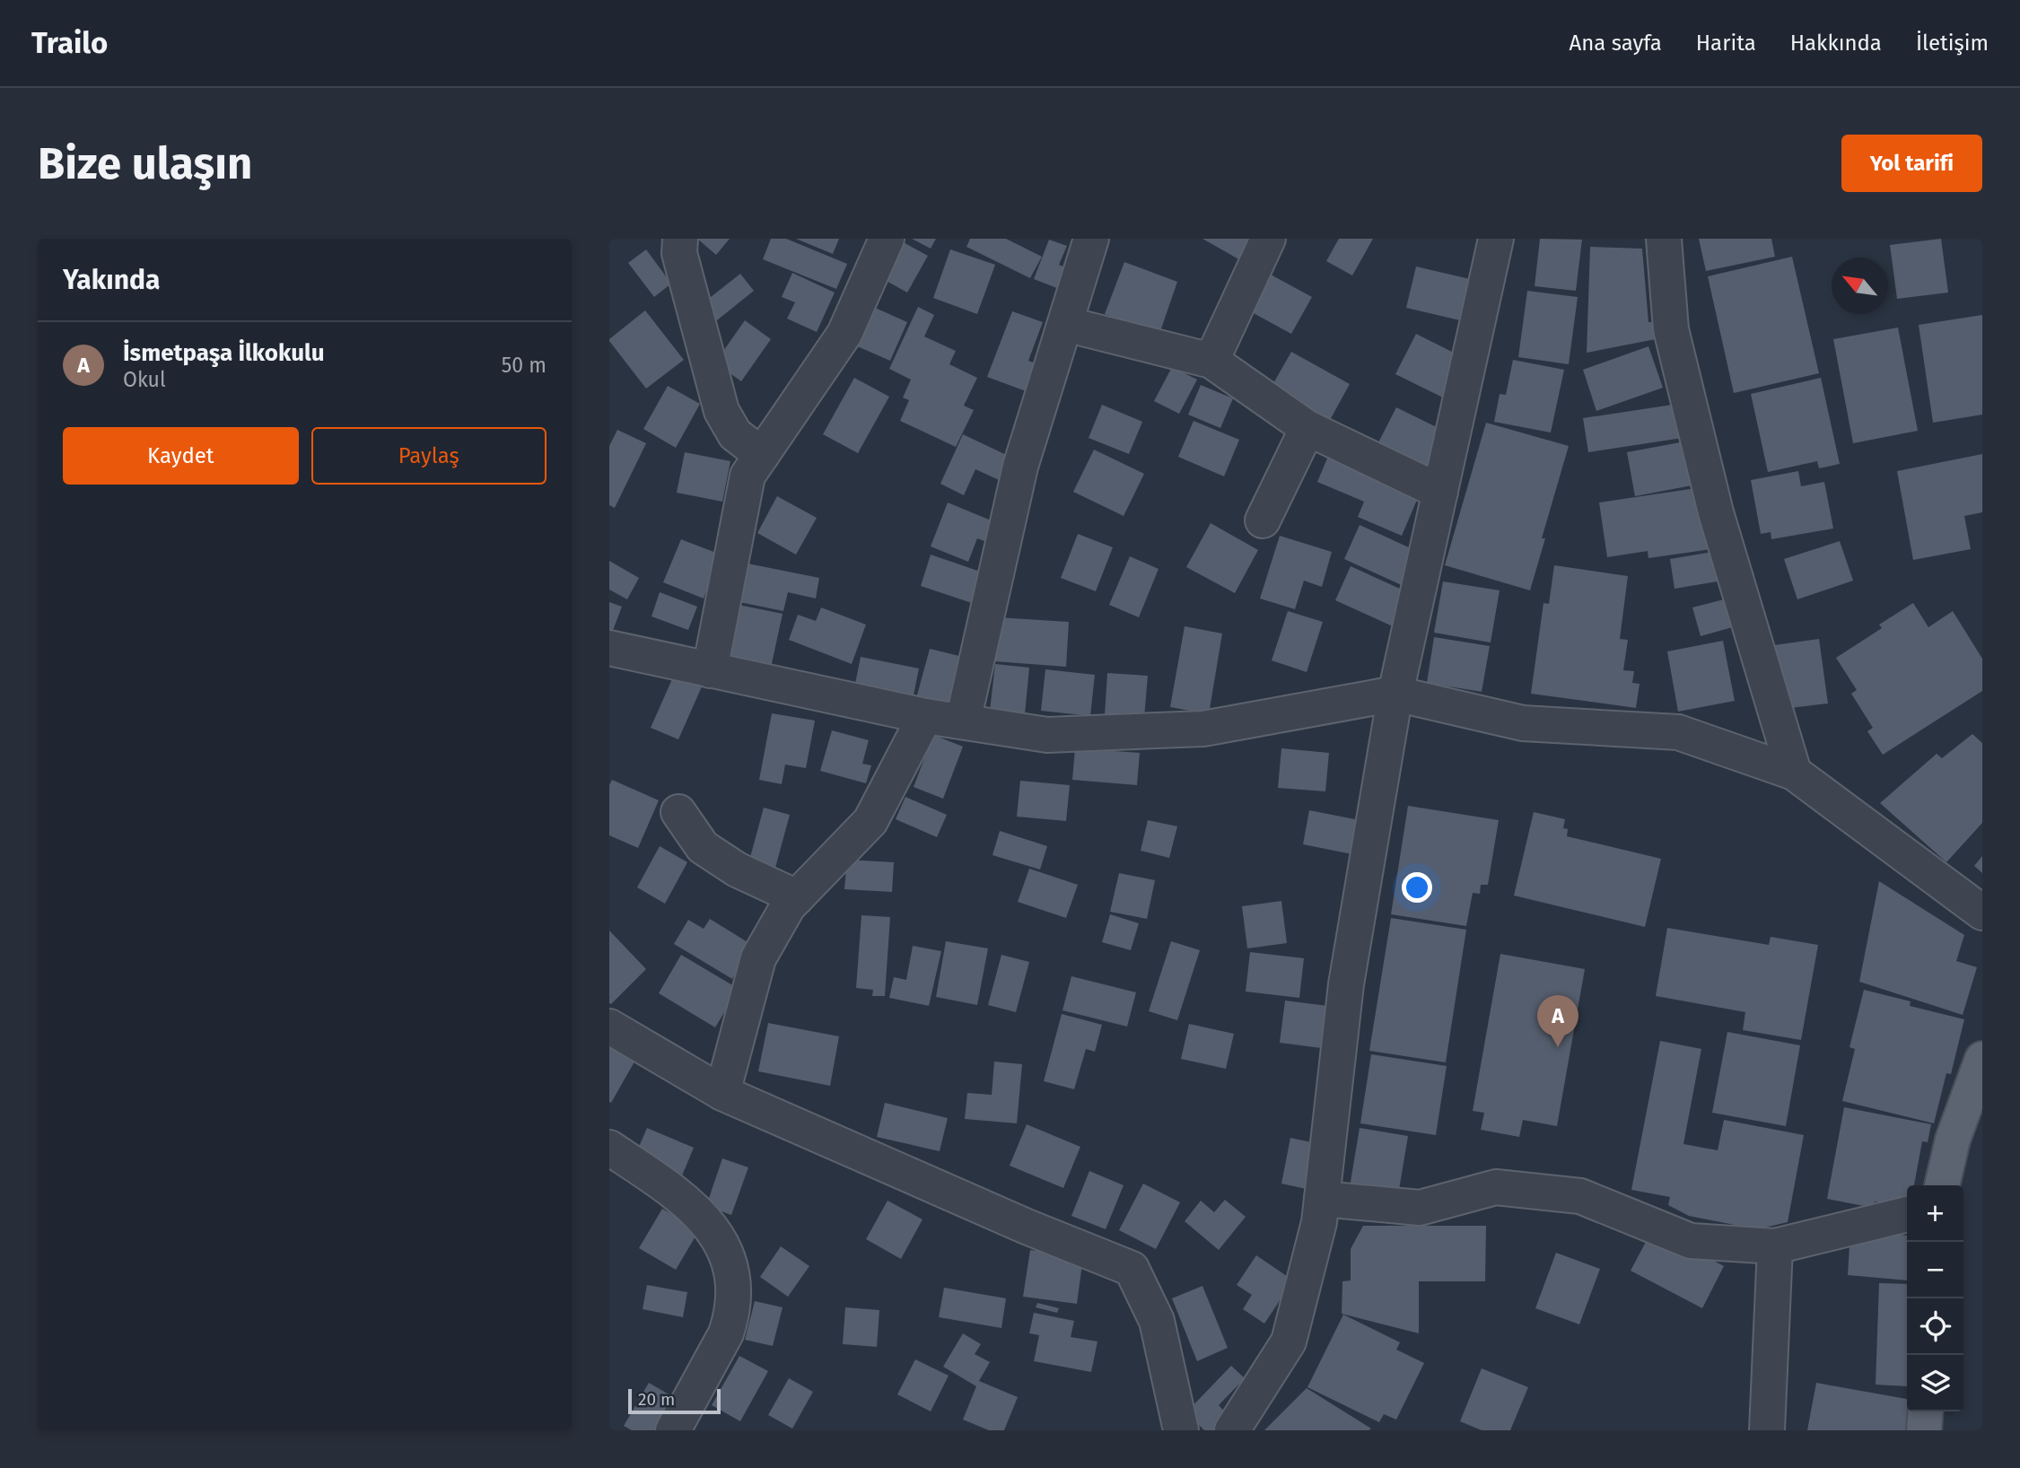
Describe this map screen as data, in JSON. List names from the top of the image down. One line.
{"scale_bar":"20 m","north":"top left","page":{"header":"Trailo","nav":["Ana sayfa","Harita","Hakkında","İletişim"],"buttons":["Yol tarifi",["Kaydet","Paylaş"]],"title":"Bize ulaşın","heading":"Yakında","list":[{"mark":"A","name":"İsmetpaşa İlkokulu","note":"Okul","value":"50 m"}],"pins":"A","map_buttons":["+","−"],"scale":"20 m"}}
